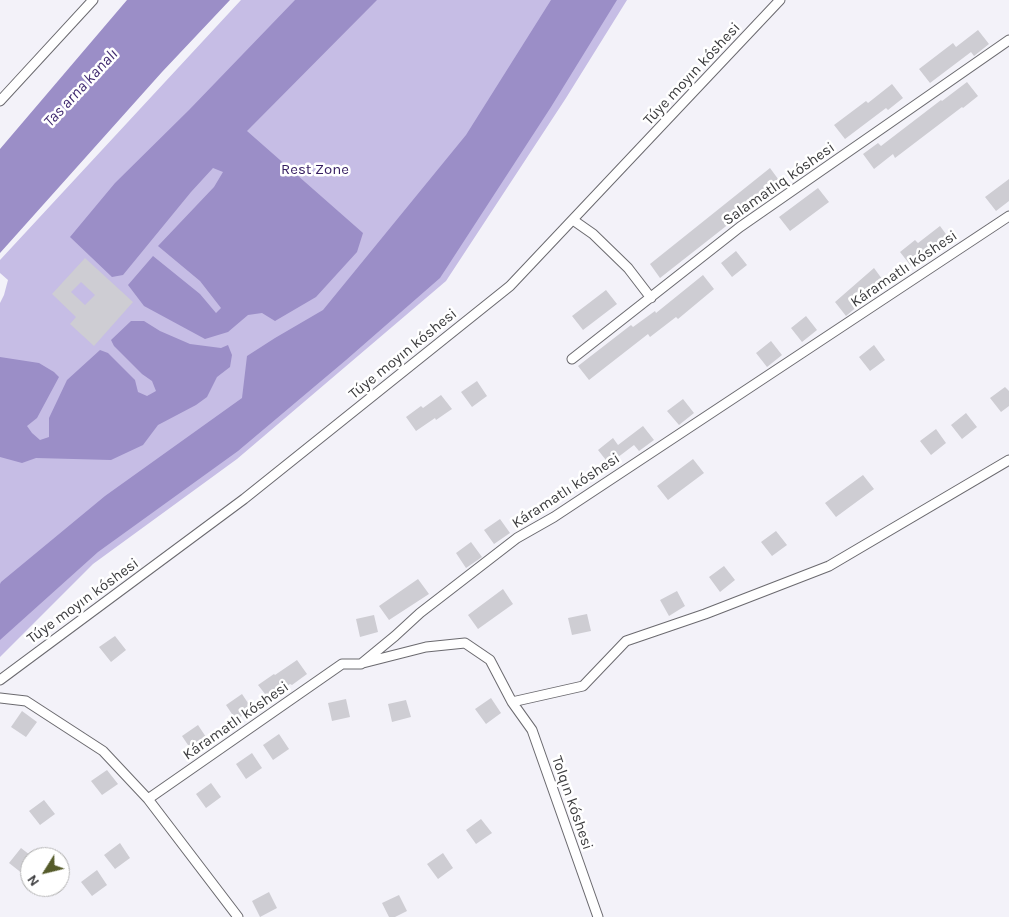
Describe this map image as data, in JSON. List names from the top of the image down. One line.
{"streets":{"street":["Túye moyın kóshesi","Salamatlıq kóshesi","Káramatlı kóshesi","Tolqın kóshesi"]},"crossings":[["Káramatlı kóshesi","Tolqın kóshesi"]],"water":["Tas arna kanalı"],"parks":["Rest Zone"],"north":"bottom left"}
